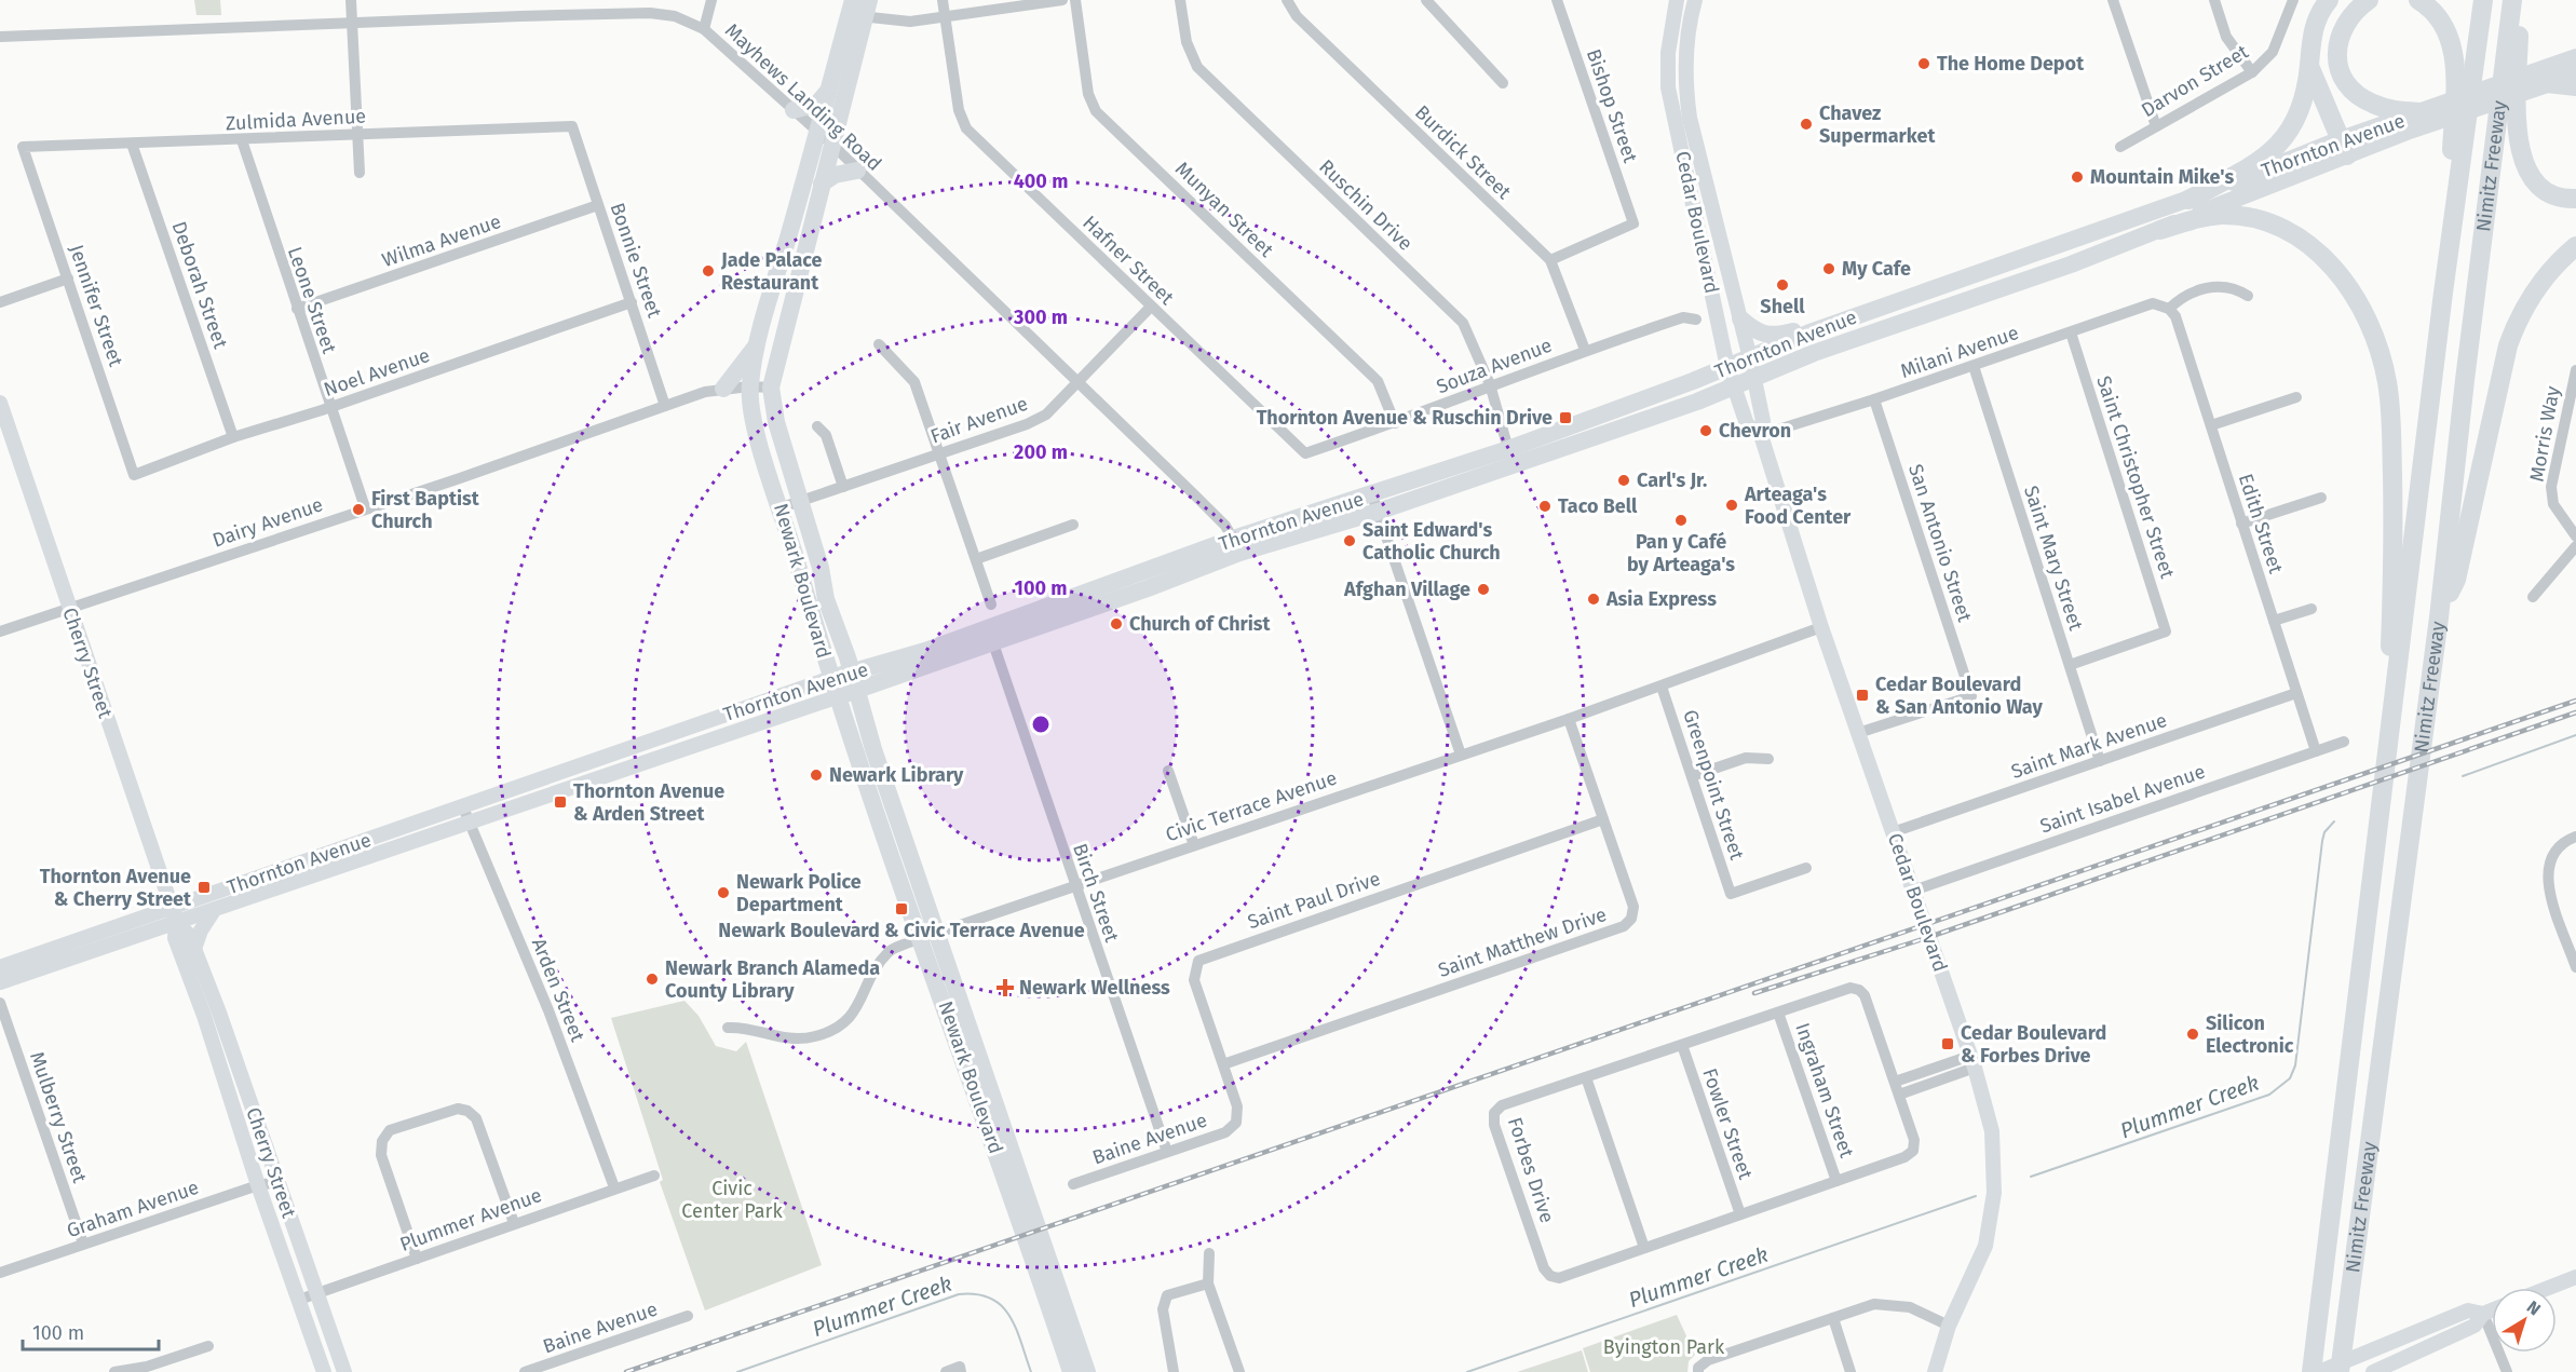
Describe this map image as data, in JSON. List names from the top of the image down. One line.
{"streets":{"highway":["Nimitz Freeway"],"main road":["Thornton Avenue","Cedar Boulevard","Newark Boulevard","Cherry Street"],"street":["Darvon Street","Mayhews Landing Road","Bishop Street","Zulmida Avenue","Burdick Street","Ruschin Drive","Munyan Street","Wilma Avenue","Bonnie Street","Hafner Street","Deborah Street","Leone Street","Jennifer Street","Milani Avenue","Souza Avenue","Noel Avenue","Fair Avenue","Morris Way","Saint Christopher Street","Dairy Avenue","Edith Street","San Antonio Street","Saint Mary Street","Saint Mark Avenue","Greenpoint Street","Saint Isabel Avenue","Civic Terrace Avenue","Birch Street","Saint Paul Drive","Saint Matthew Drive","Arden Street","Ingraham Street","Mulberry Street","Fowler Street","Baine Avenue","Forbes Drive","Graham Avenue","Plummer Avenue"]},"crossings":[["Mayhews Landing Road","Thornton Avenue"],["Mayhews Landing Road","Fair Avenue"],["Mayhews Landing Road","Newark Boulevard"],["Bishop Street","Burdick Street"],["Zulmida Avenue","Bonnie Street"],["Zulmida Avenue","Deborah Street"],["Zulmida Avenue","Leone Street"],["Zulmida Avenue","Jennifer Street"],["Thornton Avenue","Ruschin Drive"],["Thornton Avenue","Cedar Boulevard"],["Thornton Avenue","Newark Boulevard"],["Thornton Avenue","Cherry Street"],["Thornton Avenue","Birch Street"],["Thornton Avenue","Arden Street"],["Burdick Street","Souza Avenue"],["Ruschin Drive","Souza Avenue"],["Munyan Street","Souza Avenue"],["Cedar Boulevard","Milani Avenue"],["Cedar Boulevard","San Antonio Street"],["Cedar Boulevard","Saint Mark Avenue"],["Cedar Boulevard","Saint Isabel Avenue"],["Cedar Boulevard","Civic Terrace Avenue"],["Wilma Avenue","Bonnie Street"],["Wilma Avenue","Leone Street"],["Bonnie Street","Noel Avenue"],["Bonnie Street","Dairy Avenue"],["Hafner Street","Souza Avenue"],["Hafner Street","Fair Avenue"],["Deborah Street","Noel Avenue"],["Leone Street","Noel Avenue"],["Leone Street","Dairy Avenue"],["Jennifer Street","Noel Avenue"],["Milani Avenue","Saint Christopher Street"],["Milani Avenue","Edith Street"],["Milani Avenue","San Antonio Street"],["Milani Avenue","Saint Mary Street"],["Fair Avenue","Newark Boulevard"],["Saint Christopher Street","Saint Mary Street"],["Dairy Avenue","Newark Boulevard"],["Dairy Avenue","Cherry Street"],["Edith Street","Saint Mark Avenue"],["Edith Street","Saint Isabel Avenue"],["Saint Mary Street","Saint Mark Avenue"],["Newark Boulevard","Civic Terrace Avenue"],["Cherry Street","Graham Avenue"],["Cherry Street","Plummer Avenue"],["Greenpoint Street","Civic Terrace Avenue"],["Civic Terrace Avenue","Birch Street"],["Civic Terrace Avenue","Saint Matthew Drive"],["Birch Street","Baine Avenue"],["Saint Paul Drive","Saint Matthew Drive"],["Saint Paul Drive","Baine Avenue"],["Arden Street","Plummer Avenue"],["Ingraham Street","Forbes Drive"],["Mulberry Street","Graham Avenue"],["Fowler Street","Forbes Drive"]],"water":["Plummer Creek"],"parks":["Civic Center Park","Byington Park"],"places":{"other":["The Home Depot","Chavez Supermarket","Mountain Mike's","My Cafe","Jade Palace Restaurant","Shell","Chevron","Carl's Jr.","Arteaga's Food Center","Taco Bell","First Baptist Church","Pan y Café by Arteaga's","Saint Edward's Catholic Church","Afghan Village","Asia Express","Church of Christ","Newark Library","Newark Police Department","Newark Branch Alameda County Library","Silicon Electronic"],"transit":["Thornton Avenue & Ruschin Drive","Cedar Boulevard & San Antonio Way","Thornton Avenue & Arden Street","Thornton Avenue & Cherry Street","Newark Boulevard & Civic Terrace Avenue","Cedar Boulevard & Forbes Drive"],"health":["Newark Wellness"]},"scale_bar":"100 m","north":"top right","rings":["400 m","300 m","200 m","100 m"]}
